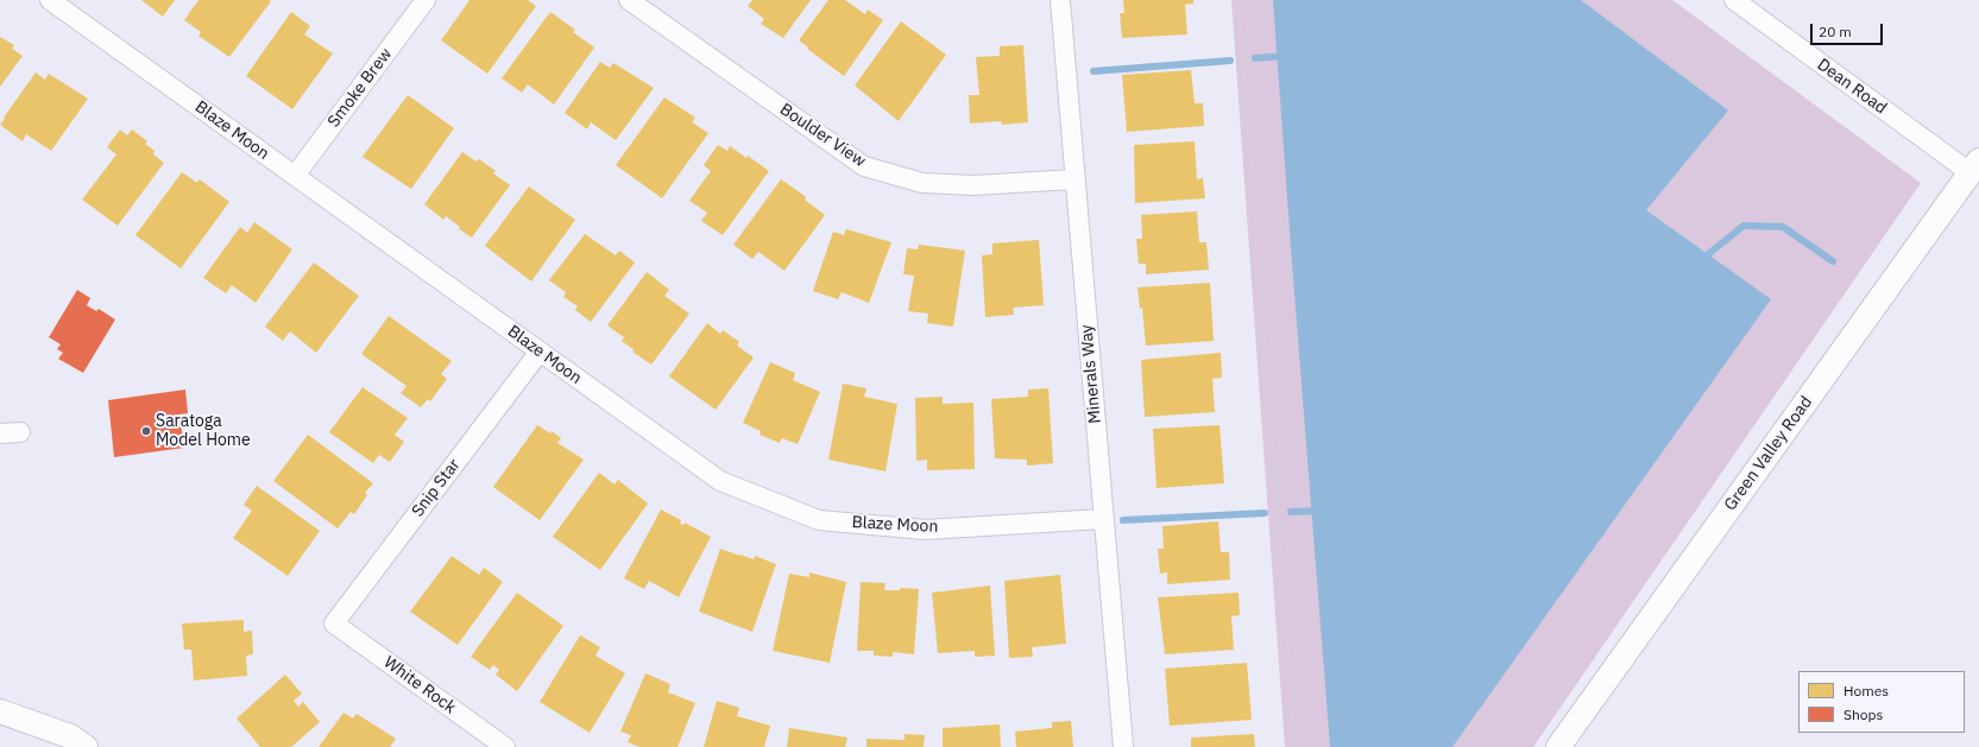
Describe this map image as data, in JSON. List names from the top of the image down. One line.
{"streets":{"street":["Dean Road","Smoke Brew","Blaze Moon","Boulder View","Minerals Way","Green Valley Road","Snip Star","White Rock"]},"crossings":[["Dean Road","Green Valley Road"],["Smoke Brew","Blaze Moon"],["Blaze Moon","Minerals Way"],["Blaze Moon","Snip Star"],["Boulder View","Minerals Way"],["Snip Star","White Rock"]],"places":["Saratoga Model Home"],"legend":["Homes","Shops"],"scale_bar":"20 m"}
